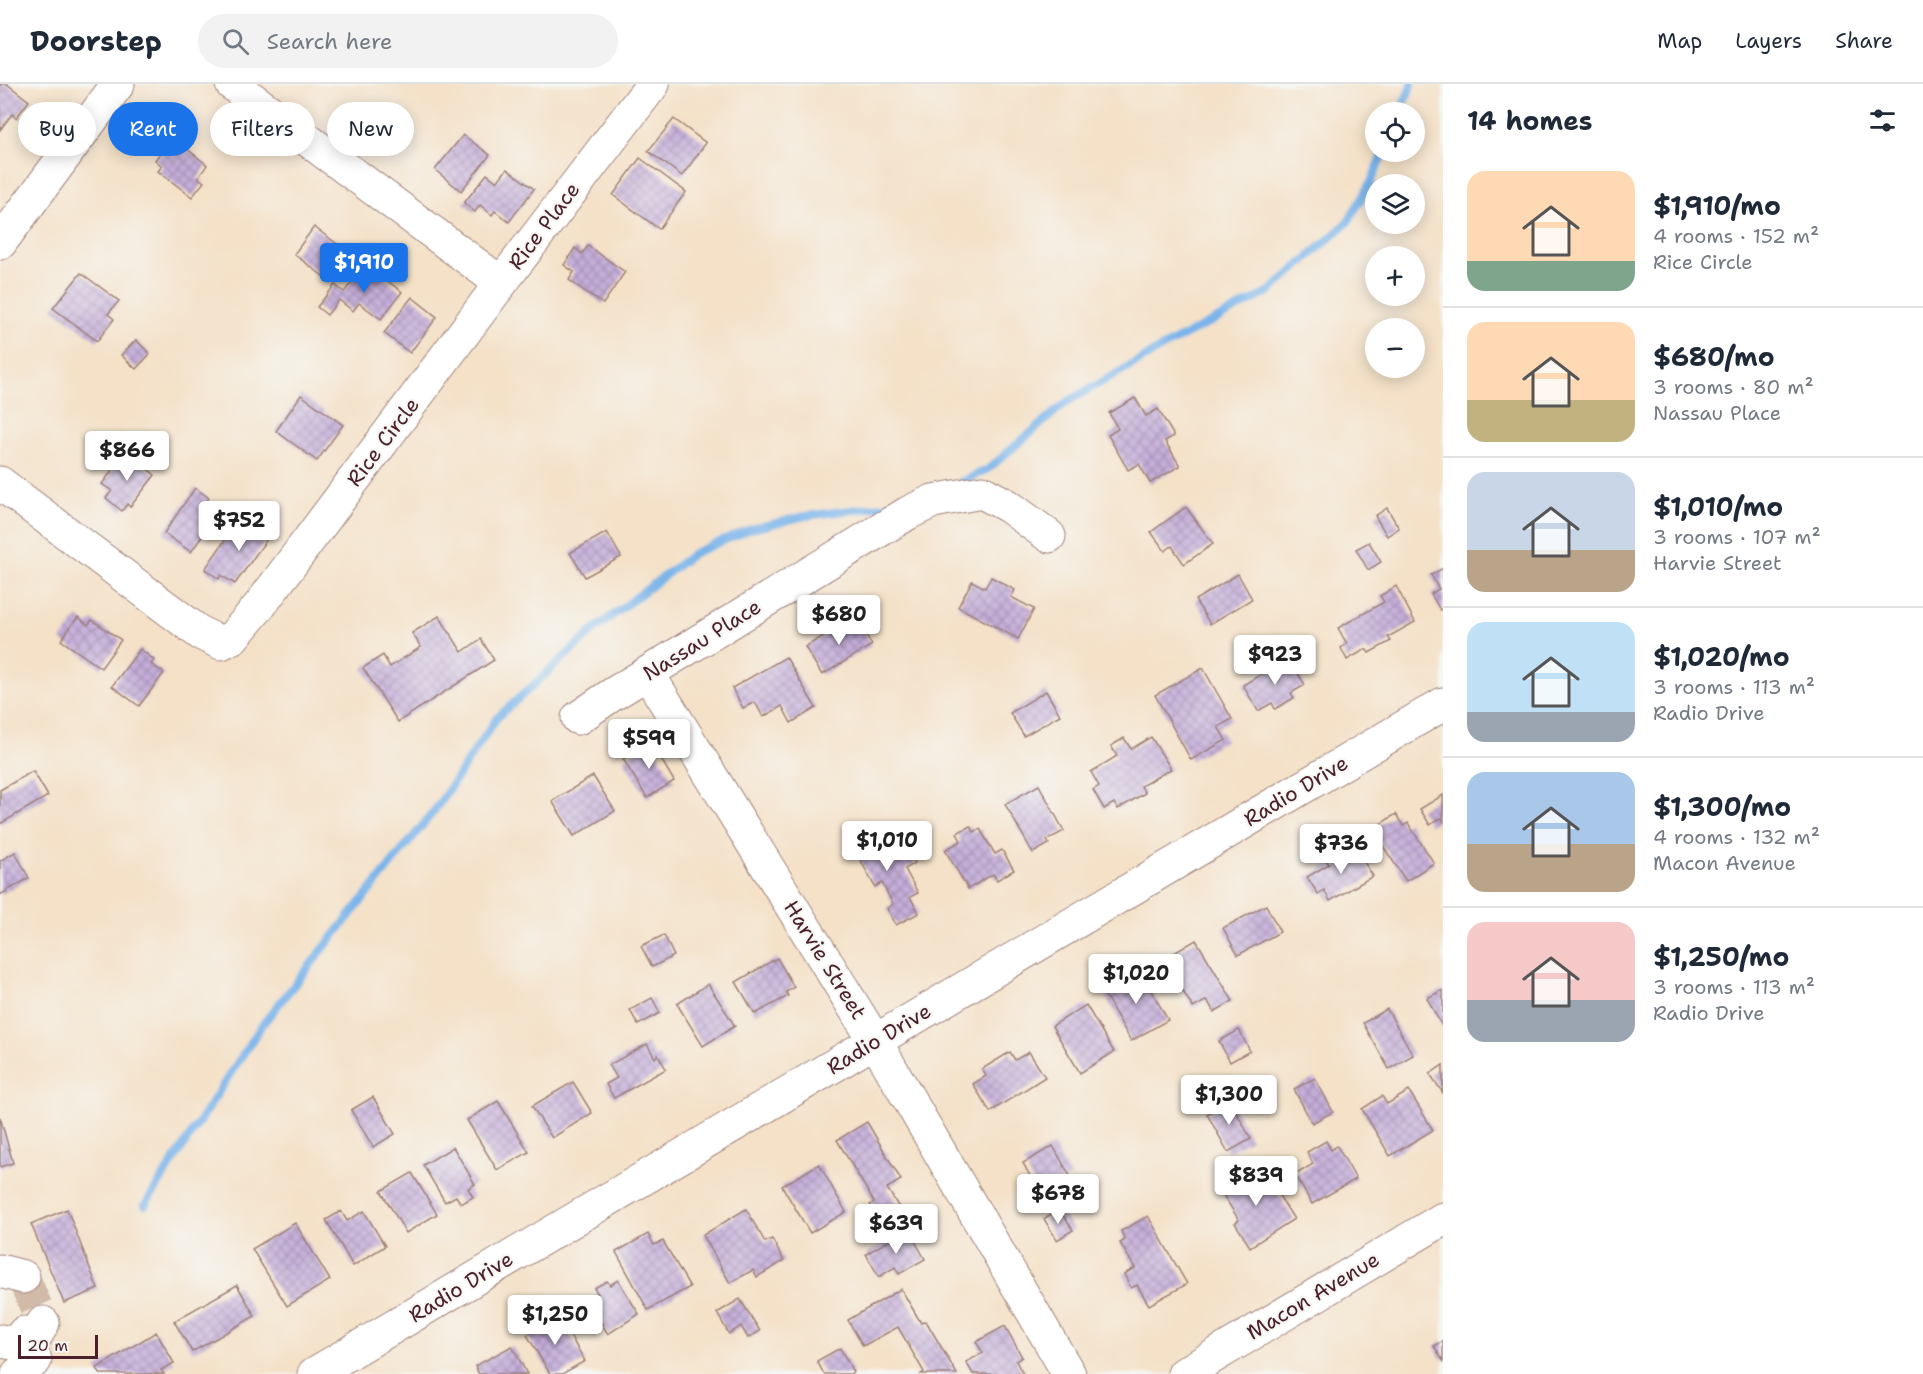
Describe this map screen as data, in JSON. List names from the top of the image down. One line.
{"streets":{"street":["Rice Place","Rice Circle","Nassau Place","Radio Drive","Harvie Street","Macon Avenue"]},"crossings":[["Rice Place","Rice Circle"],["Nassau Place","Harvie Street"],["Radio Drive","Harvie Street"]],"scale_bar":"20 m","page":{"header":"Doorstep","search":"Search here","nav":["Map","Layers","Share"],"heading":"14 homes","map_buttons":["+","−"],"chip":["Buy","Rent","Filters","New"],"list":[{"name":"$1,910/mo","note":"4 rooms · 152 m² · Rice Circle"},{"name":"$680/mo","note":"3 rooms · 80 m² · Nassau Place"},{"name":"$1,010/mo","note":"3 rooms · 107 m² · Harvie Street"},{"name":"$1,020/mo","note":"3 rooms · 113 m² · Radio Drive"},{"name":"$1,300/mo","note":"4 rooms · 132 m² · Macon Avenue"},{"name":"$1,250/mo","note":"3 rooms · 113 m² · Radio Drive"}],"price":["$1,910","$866","$752","$680","$923","$599","$1,010","$736","$1,020","$1,300","$839","$678","$639","$1,250"],"scale":"20 m"}}
